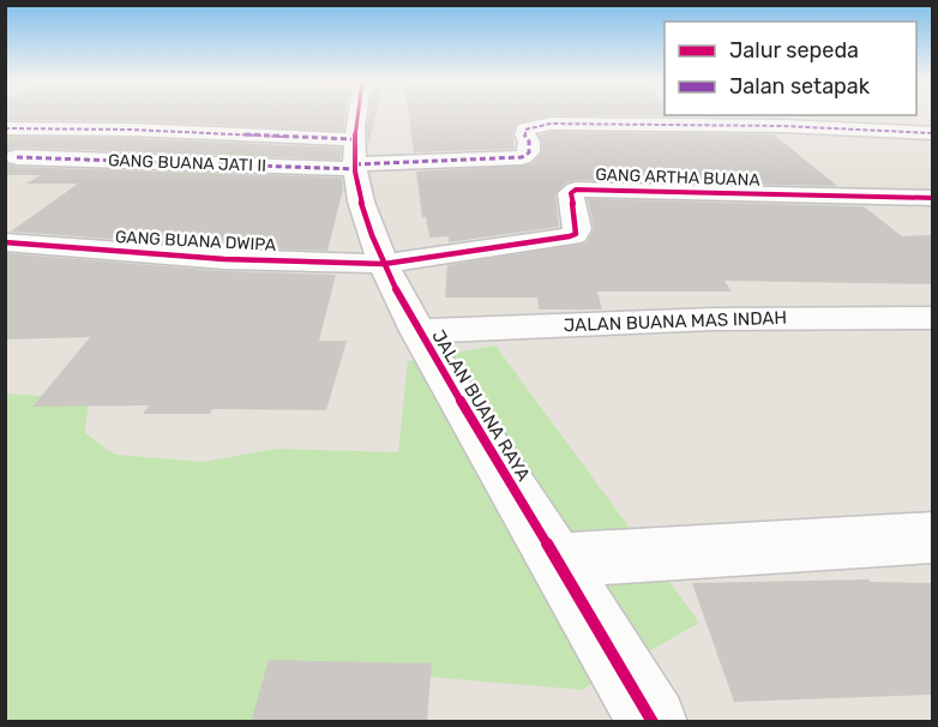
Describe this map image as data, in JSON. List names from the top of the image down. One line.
{"streets":{"street":["GANG BUANA JATI II","GANG ARTHA BUANA","GANG BUANA DWIPA","JALAN BUANA MAS INDAH","JALAN BUANA RAYA"]},"crossings":[["GANG BUANA JATI II","JALAN BUANA RAYA"],["GANG ARTHA BUANA","GANG BUANA DWIPA"],["GANG ARTHA BUANA","JALAN BUANA RAYA"],["GANG BUANA DWIPA","JALAN BUANA RAYA"],["JALAN BUANA MAS INDAH","JALAN BUANA RAYA"]],"legend":["Jalur sepeda","Jalan setapak"]}
